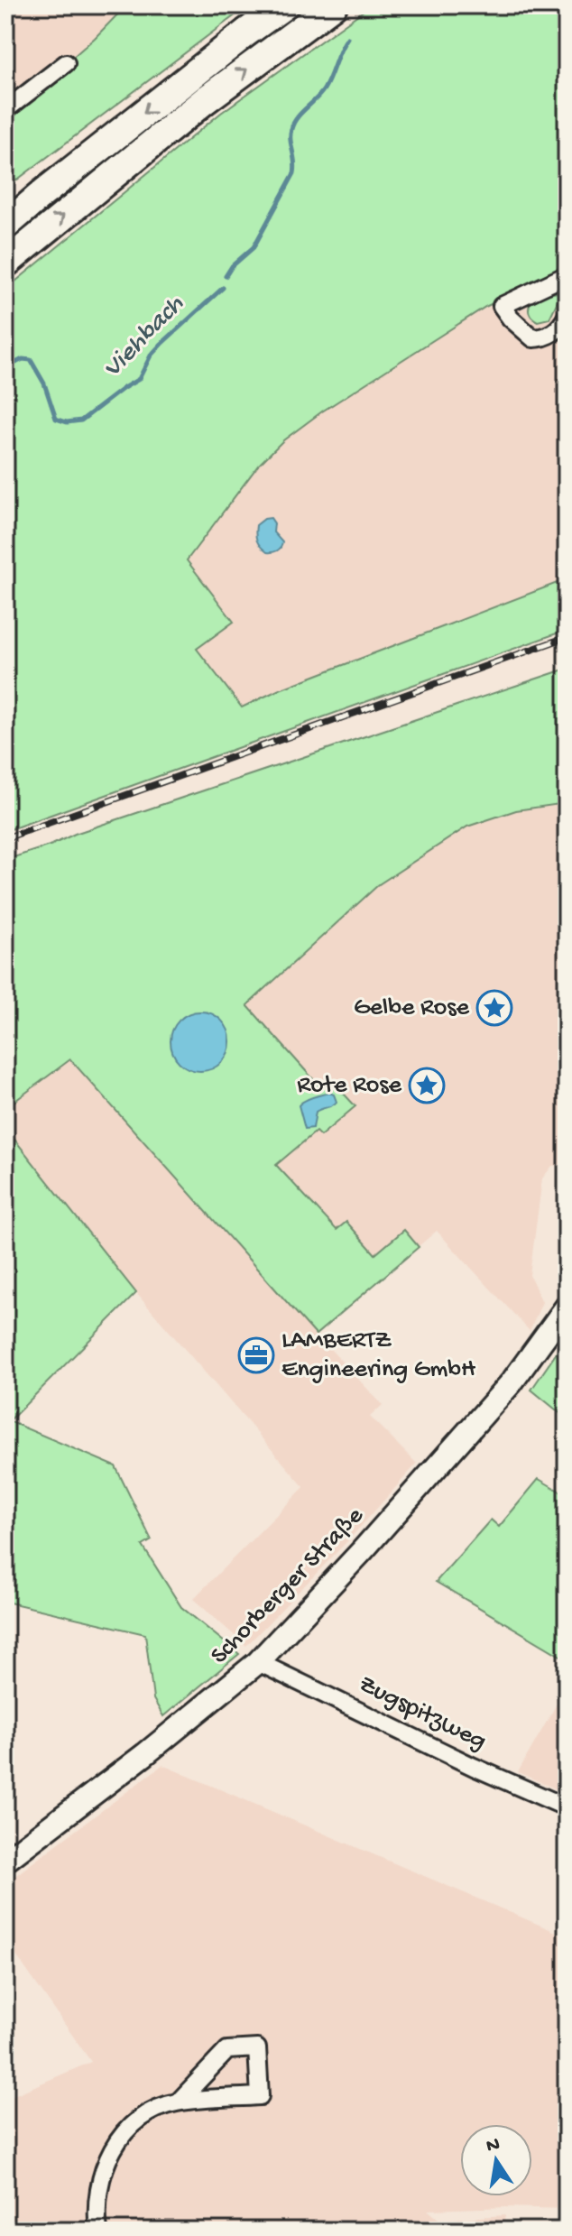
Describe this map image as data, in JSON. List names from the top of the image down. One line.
{"streets":{"street":["Schorberger Straße","Zugspitzweg"]},"crossings":[["Schorberger Straße","Zugspitzweg"]],"water":["Viehbach"],"places":{"place":["Gelbe Rose","Rote Rose"],"office":["LAMBERTZ Engineering GmbH"]},"north":"top"}
